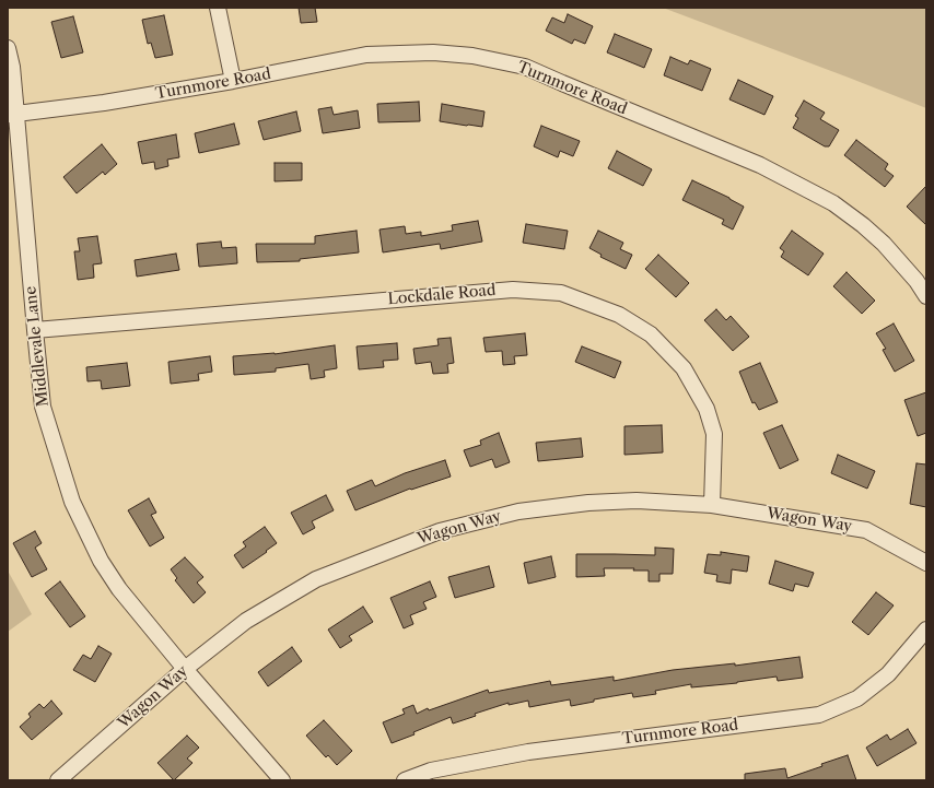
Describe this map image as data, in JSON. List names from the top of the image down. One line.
{"streets":{"street":["Turnmore Road","Lockdale Road","Middlevale Lane","Wagon Way"]},"crossings":[["Turnmore Road","Middlevale Lane"],["Lockdale Road","Middlevale Lane"],["Lockdale Road","Wagon Way"],["Middlevale Lane","Wagon Way"]]}
